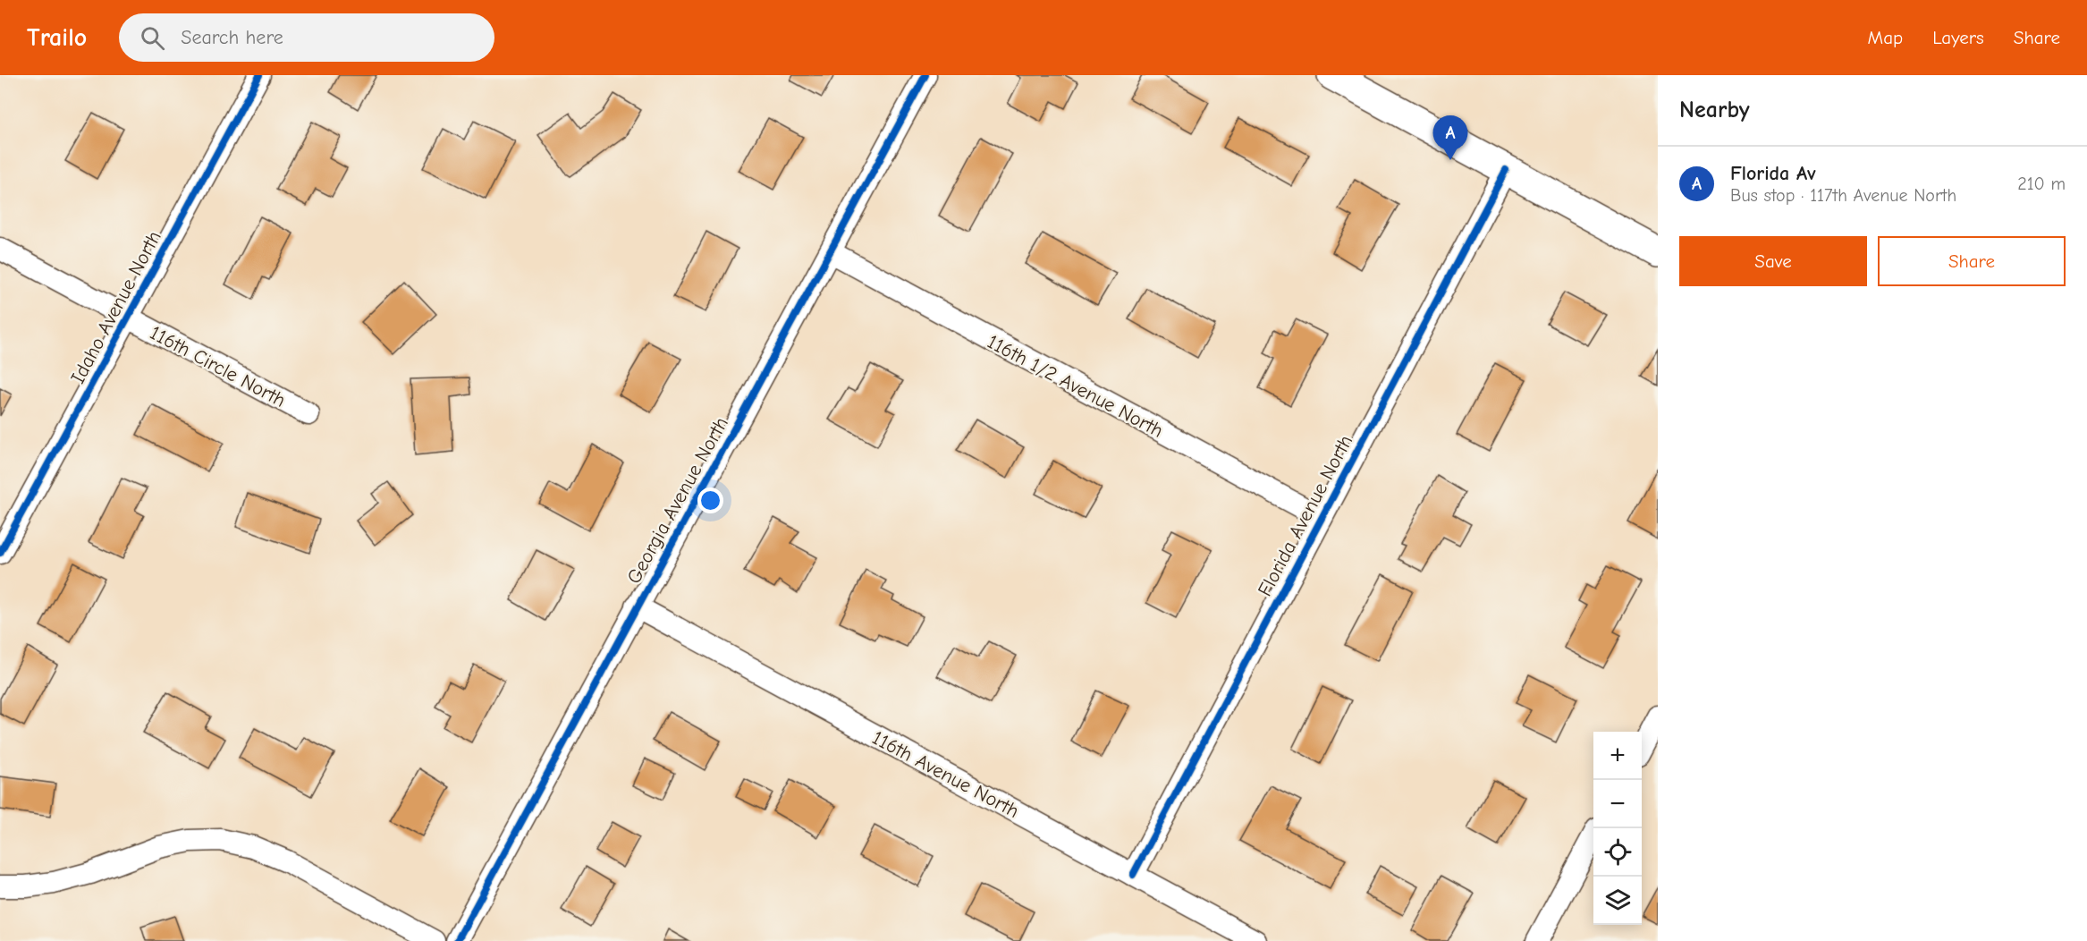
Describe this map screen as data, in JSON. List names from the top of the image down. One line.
{"streets":{"street":["Idaho Avenue North","116th Circle North","116th 1/2 Avenue North","Georgia Avenue North","Florida Avenue North","116th Avenue North"]},"crossings":[["Idaho Avenue North","116th Circle North"],["116th 1/2 Avenue North","Georgia Avenue North"],["116th 1/2 Avenue North","Florida Avenue North"],["Georgia Avenue North","116th Avenue North"],["Florida Avenue North","116th Avenue North"]],"page":{"header":"Trailo","search":"Search here","nav":["Map","Layers","Share"],"heading":"Nearby","pins":"A","list":[{"mark":"A","name":"Florida Av","note":"Bus stop · 117th Avenue North","value":"210 m"}],"buttons":["Save","Share"],"map_buttons":["+","−"]}}
